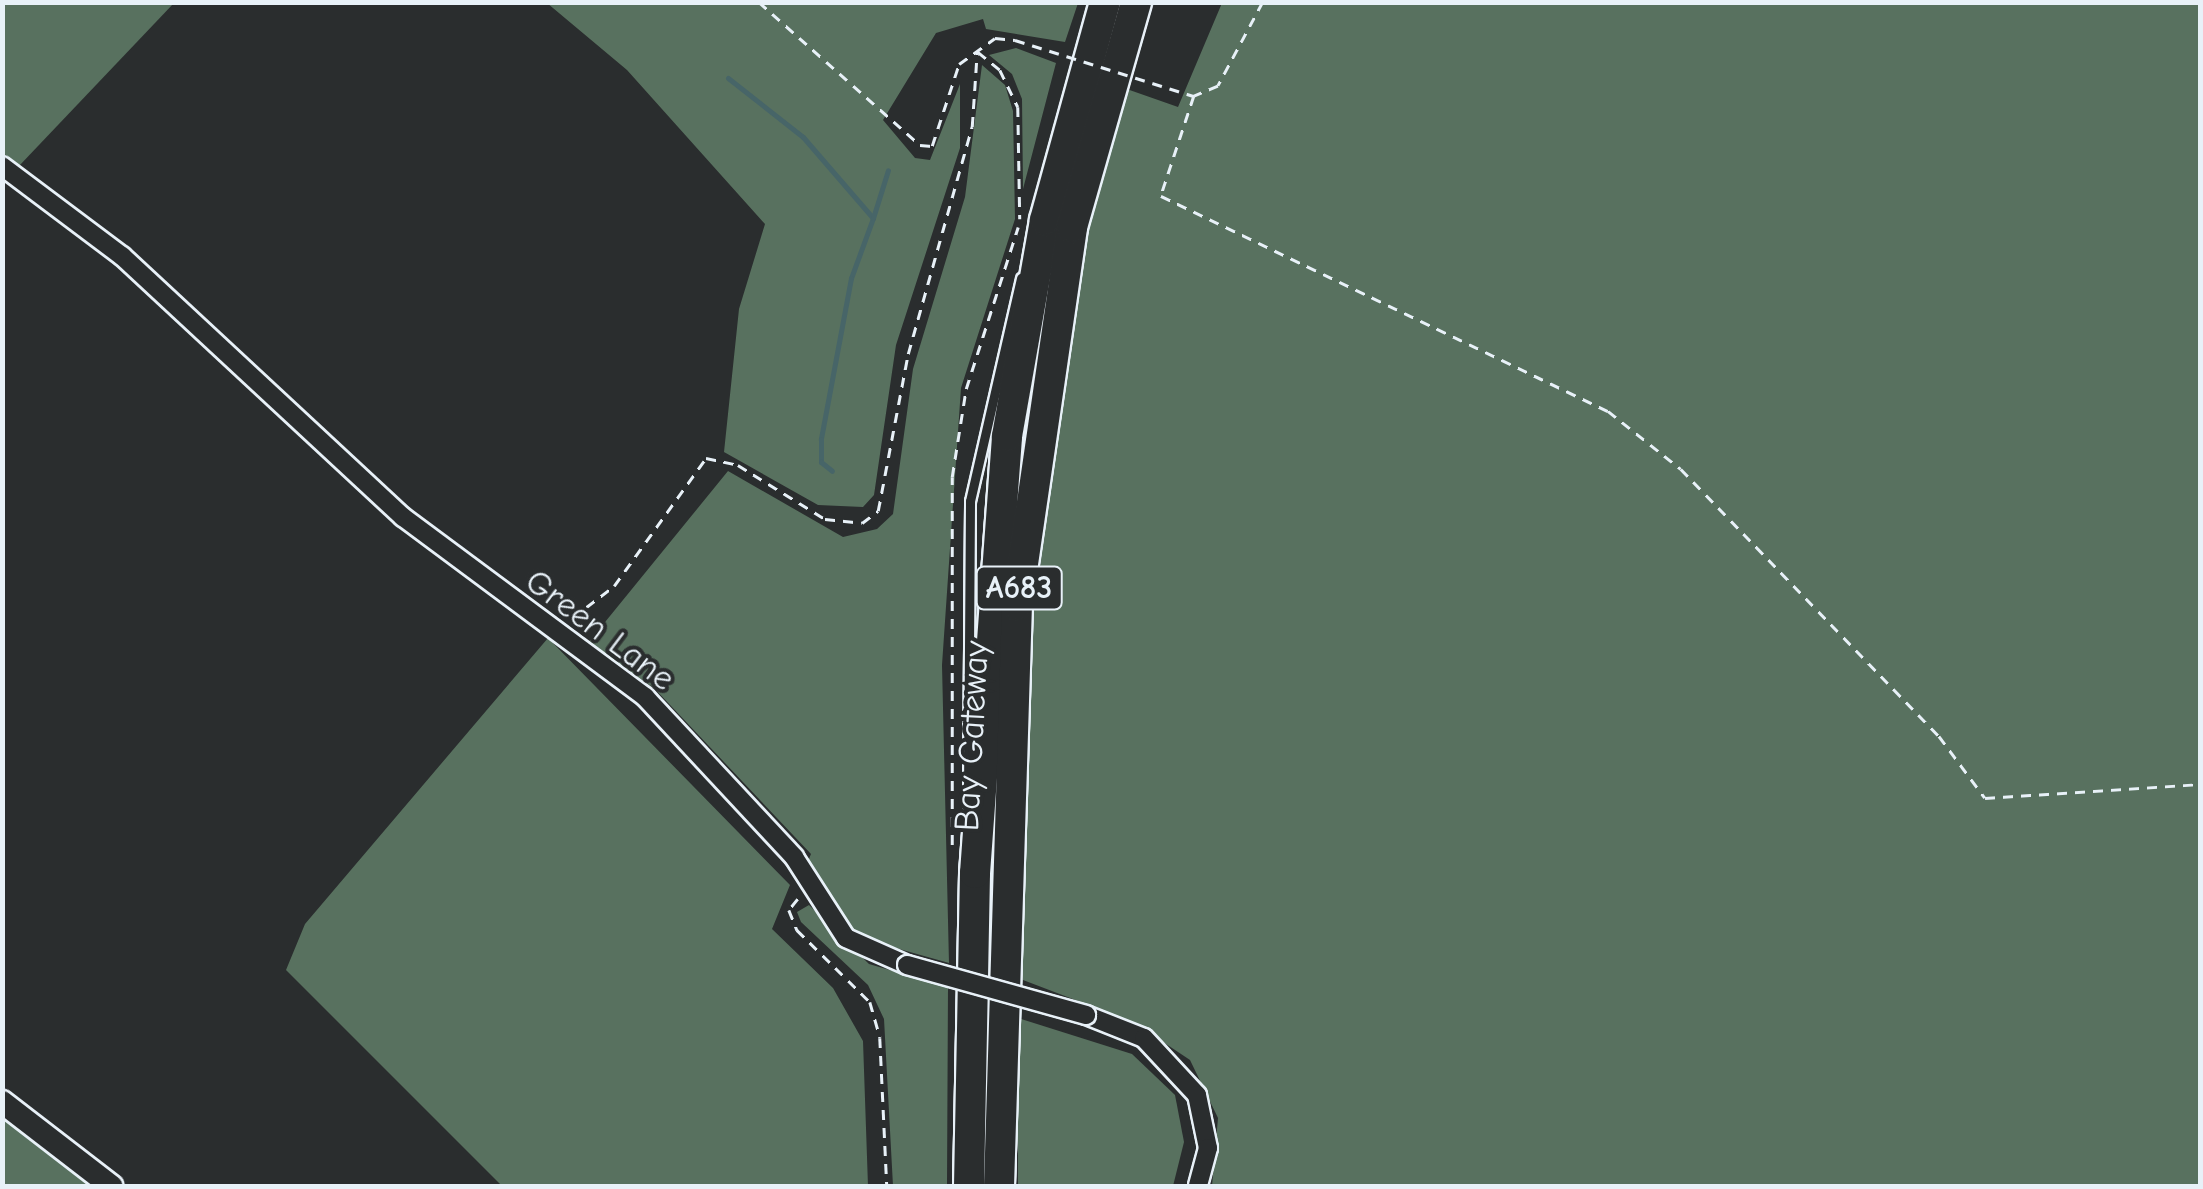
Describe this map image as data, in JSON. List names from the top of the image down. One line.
{"streets":{"highway":["A683","Bay Gateway"],"street":["Green Lane"]}}
